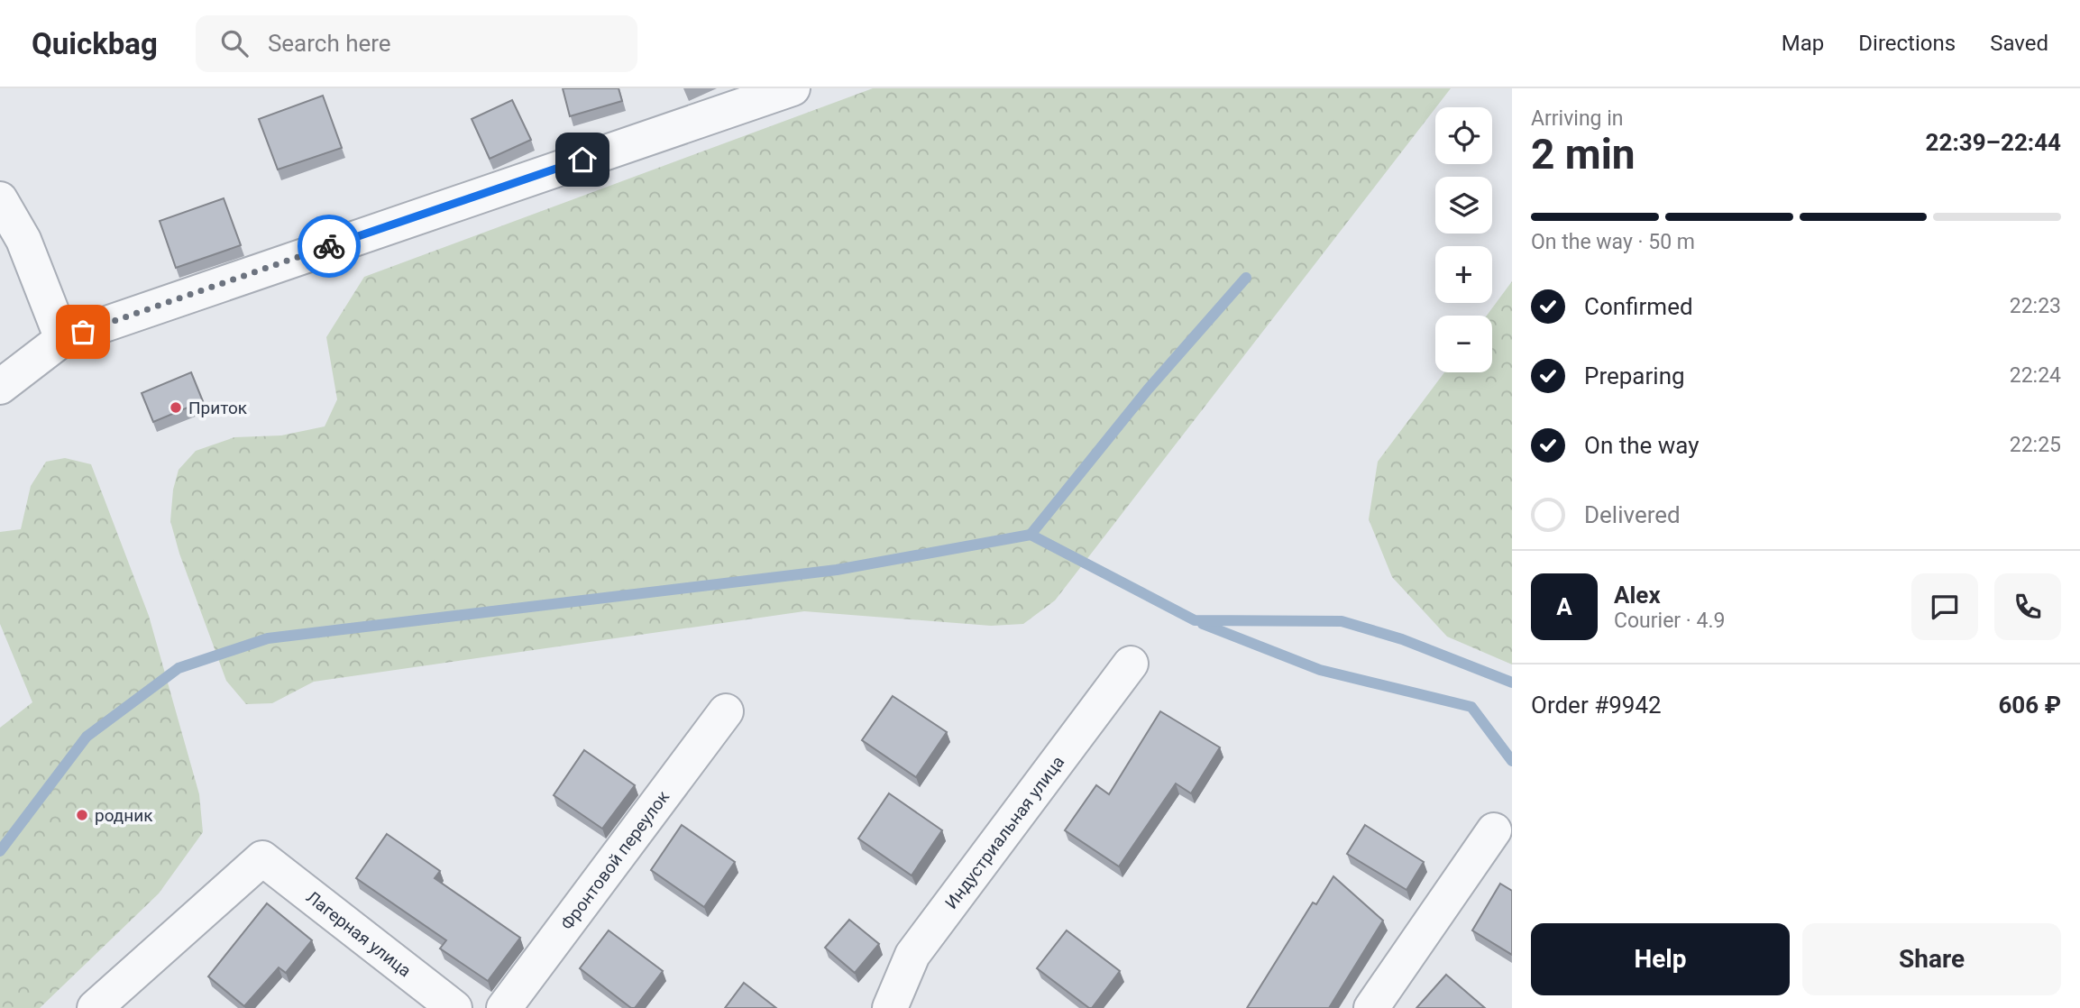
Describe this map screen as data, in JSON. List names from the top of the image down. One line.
{"streets":{"street":["Индустриальная улица","Фронтовой переулок","Лагерная улица"]},"places":["Приток","родник"],"page":{"header":"Quickbag","search":"Search here","nav":["Map","Directions","Saved"],"heading":["2 min","Arriving in","22:39–22:44"],"panel":["Alex","Courier · 4.9","Order #9942","606 ₽"],"map_buttons":["+","−"],"bar":"On the way · 50 m","list":[["Confirmed","22:23"],["Preparing","22:24"],["On the way","22:25"],"Delivered"],"round":"A","buttons":["Help","Share"]}}
